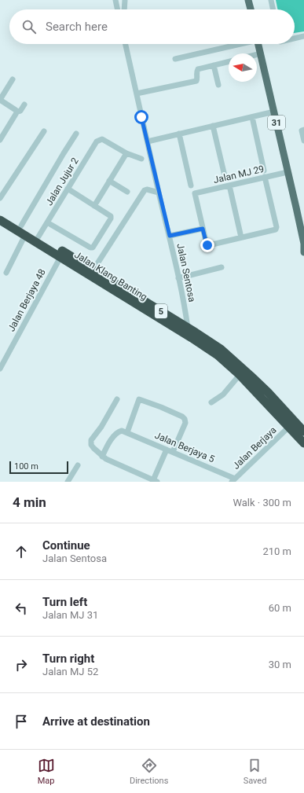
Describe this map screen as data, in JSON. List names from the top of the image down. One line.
{"streets":{"highway":["Jalan Klang Banting","5"],"main road":["31"],"street":["Jalan MJ 29","Jalan Jujur 2","Jalan Sentosa","Jalan Berjaya 48","Jalan Berjaya 5","Jalan Berjaya"]},"crossings":[["31","Jalan MJ 29"],["Jalan Jujur 2","Jalan Klang Banting"],["Jalan Sentosa","Jalan Klang Banting"],["Jalan Klang Banting","Jalan Berjaya 48"],["Jalan Klang Banting","Jalan Berjaya"],["Jalan Berjaya 5","Jalan Berjaya"]],"scale_bar":"100 m","north":"left","page":{"search":"Search here","scale":"100 m","heading":["4 min","Walk · 300 m"],"list":[["Continue","Jalan Sentosa","210 m"],["Turn left","Jalan MJ 31","60 m"],["Turn right","Jalan MJ 52","30 m"],"Arrive at destination"],"nav":["Map","Directions","Saved"]}}
